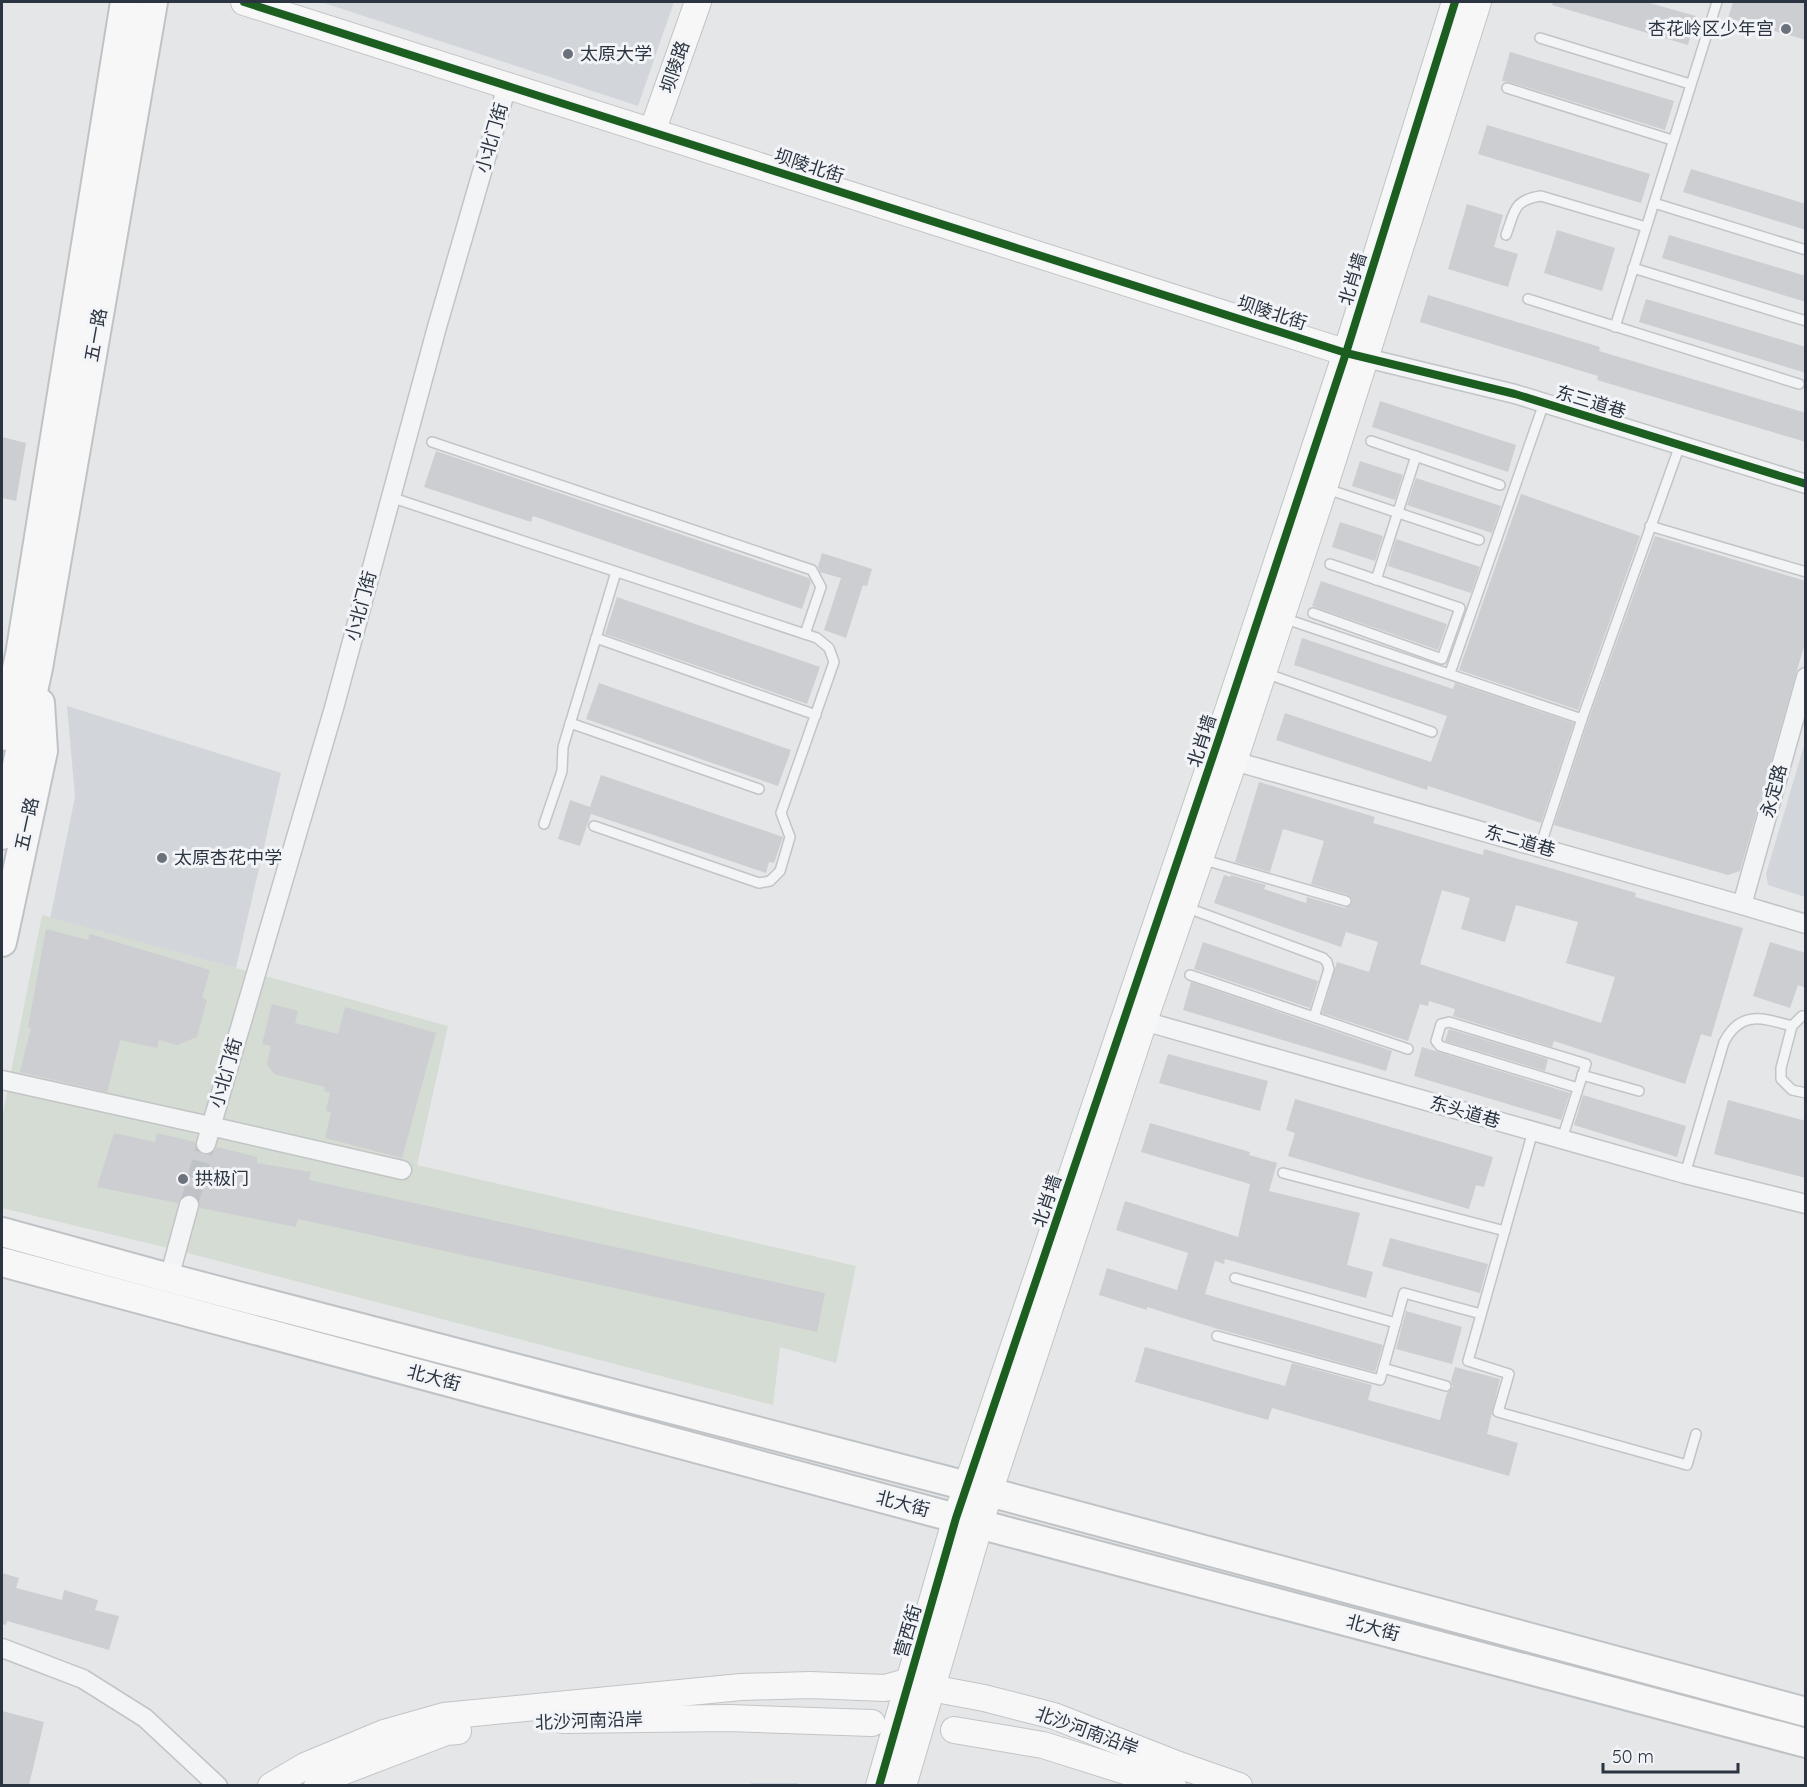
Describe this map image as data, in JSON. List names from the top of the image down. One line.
{"streets":{"main road":["五一路","北大街"],"street":["坝陵路","小北门街","坝陵北街","北肖墙","东三道巷","永定路","东二道巷","东头道巷","营西街","北沙河南沿岸"]},"crossings":[["坝陵路","坝陵北街"],["小北门街","坝陵北街"],["坝陵北街","北肖墙"],["坝陵北街","东三道巷"],["北肖墙","东三道巷"],["北肖墙","东头道巷"],["北肖墙","营西街"],["永定路","东二道巷"],["北大街","营西街"],["营西街","北沙河南沿岸"]],"places":["杏花岭区少年宫","太原大学","太原杏花中学","拱极门"],"scale_bar":"50 m"}
